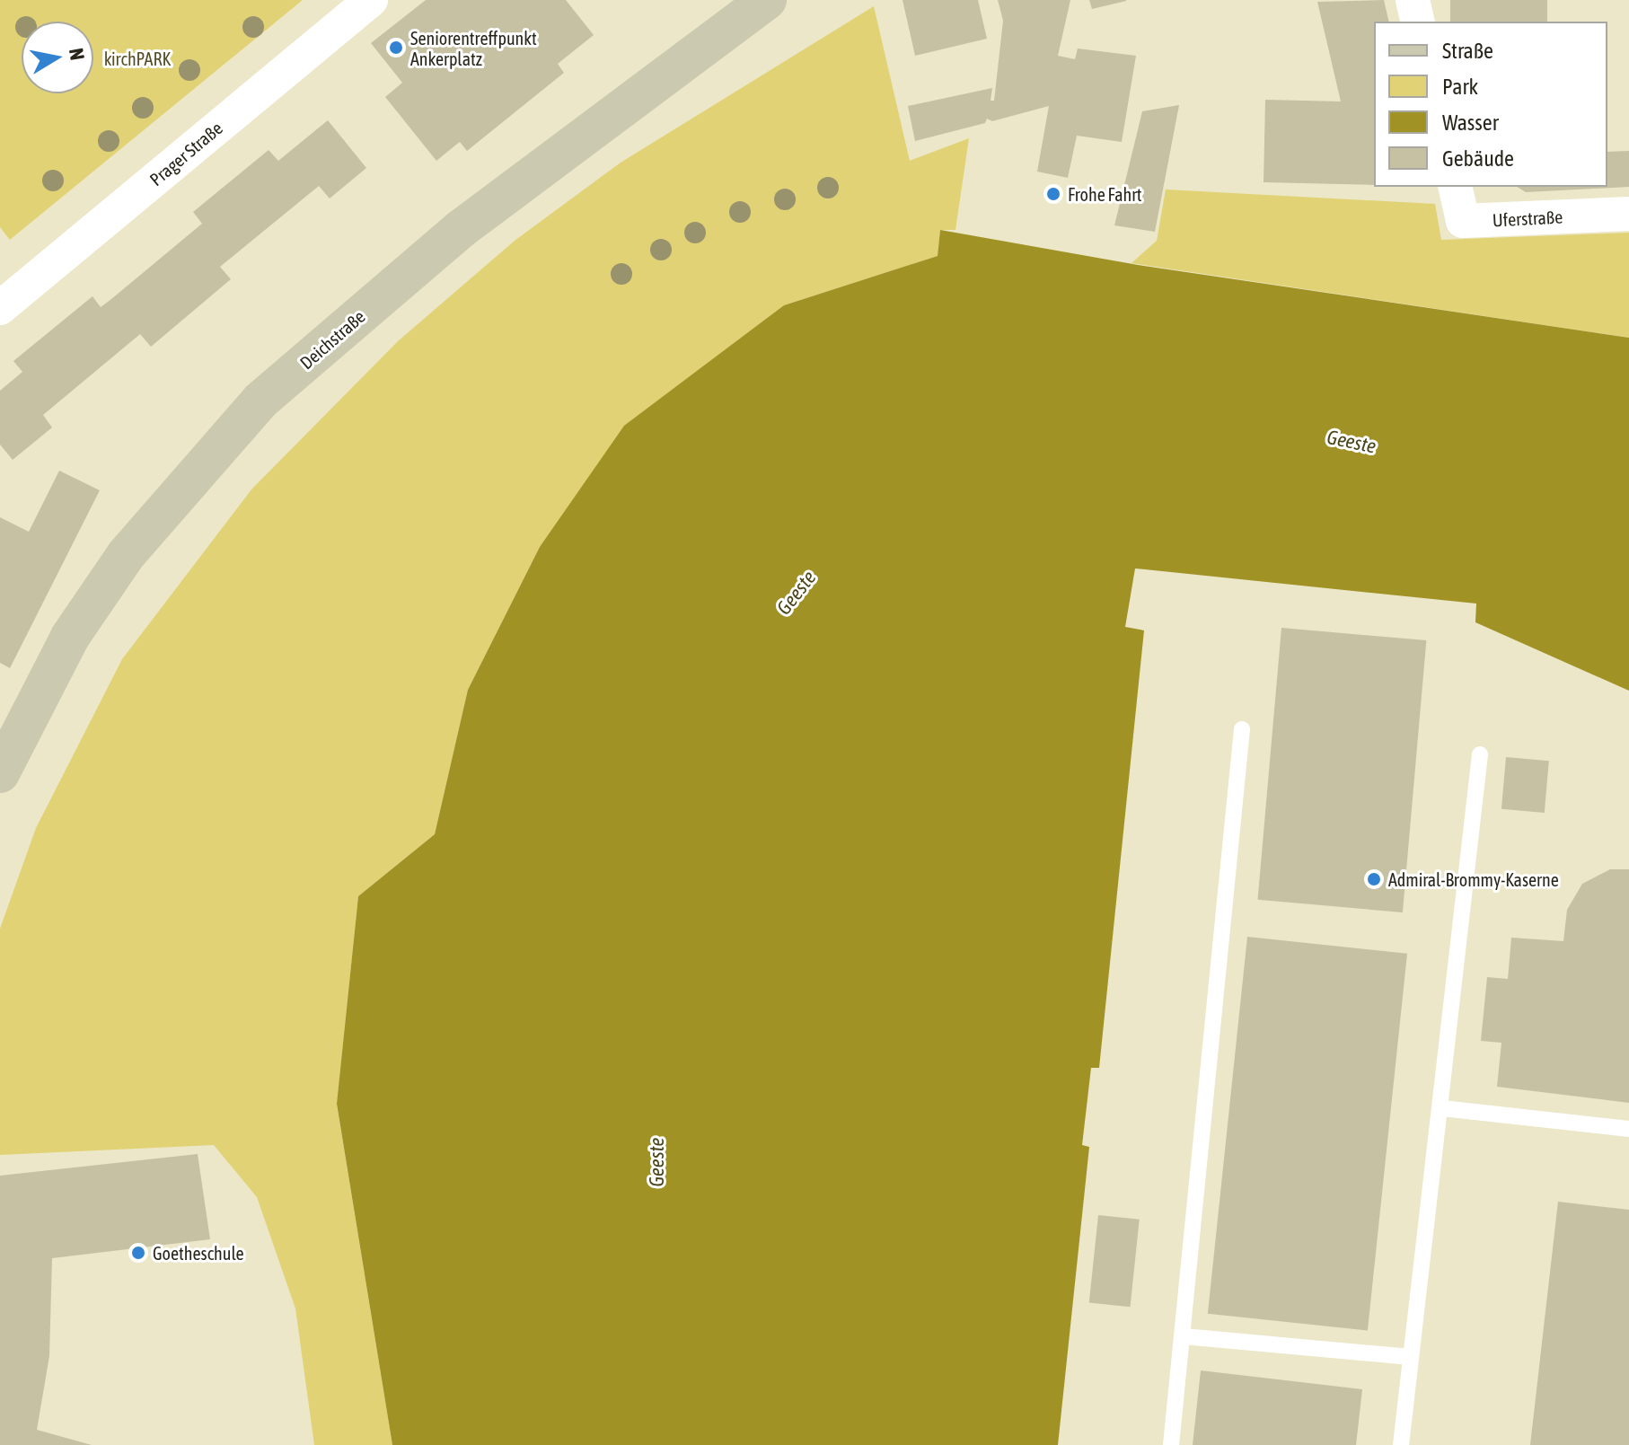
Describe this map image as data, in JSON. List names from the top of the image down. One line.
{"streets":{"main road":["Deichstraße"],"street":["Prager Straße","Uferstraße"]},"water":["Geeste"],"parks":["kirchPARK"],"places":["Seniorentreffpunkt Ankerplatz","Frohe Fahrt","Admiral-Brommy-Kaserne","Goetheschule"],"legend":["Straße","Park","Wasser","Gebäude"],"north":"right"}
